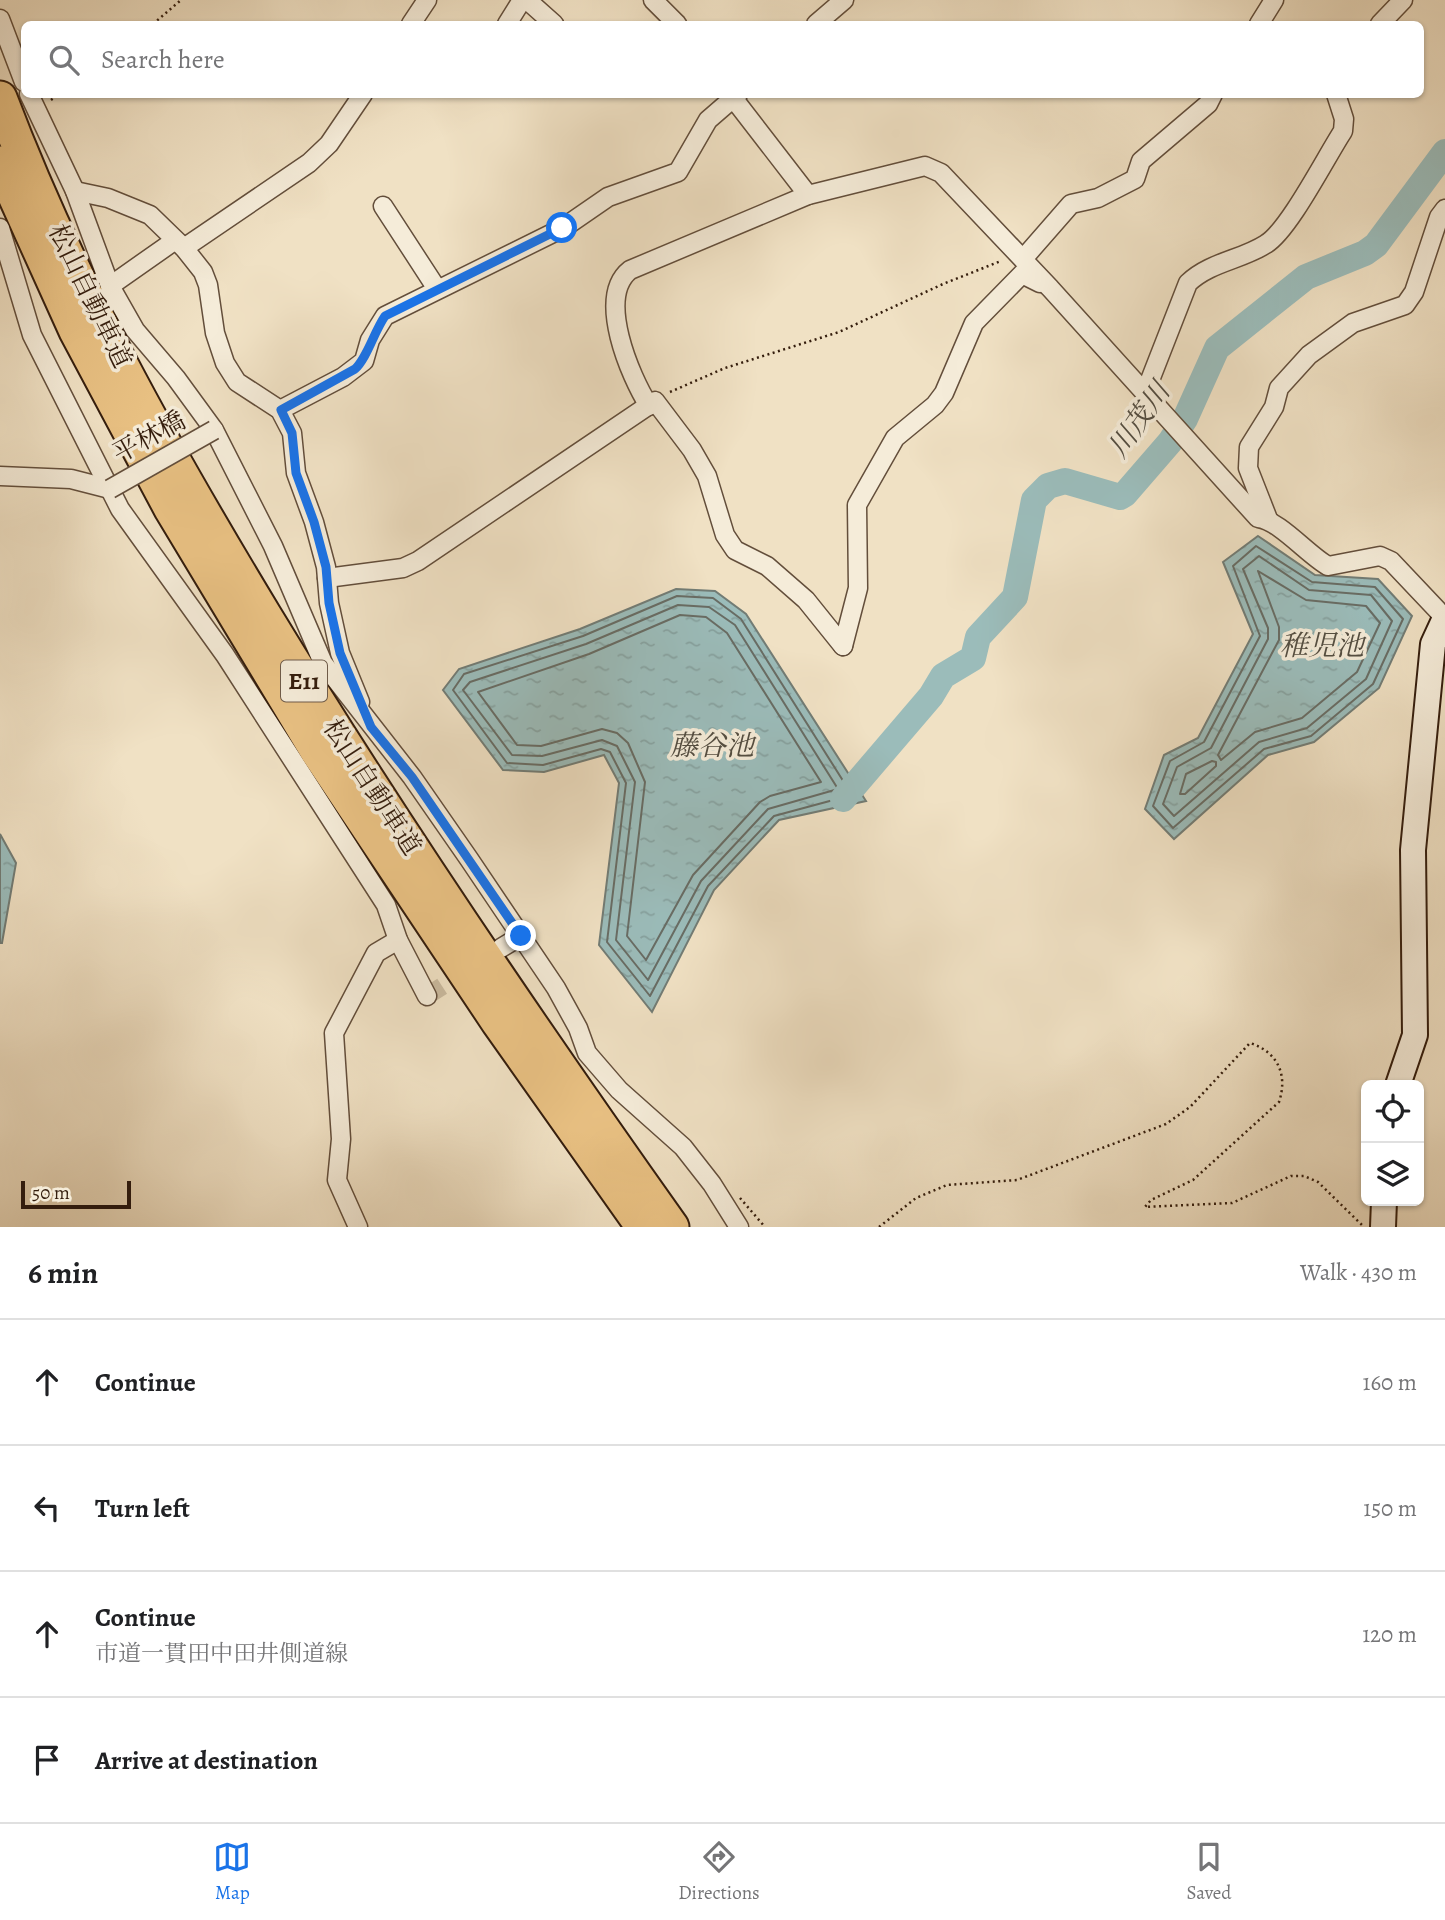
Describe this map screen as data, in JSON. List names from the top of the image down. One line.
{"streets":{"highway":["松山自動車道","E11"],"street":["平林橋"]},"water":["川茂川","稚児池","藤谷池"],"scale_bar":"50 m","page":{"search":"Search here","scale":"50 m","heading":["6 min","Walk · 430 m"],"list":[["Continue","160 m"],["Turn left","150 m"],["Continue","市道一貫田中田井側道線","120 m"],"Arrive at destination"],"nav":["Map","Directions","Saved"]}}
